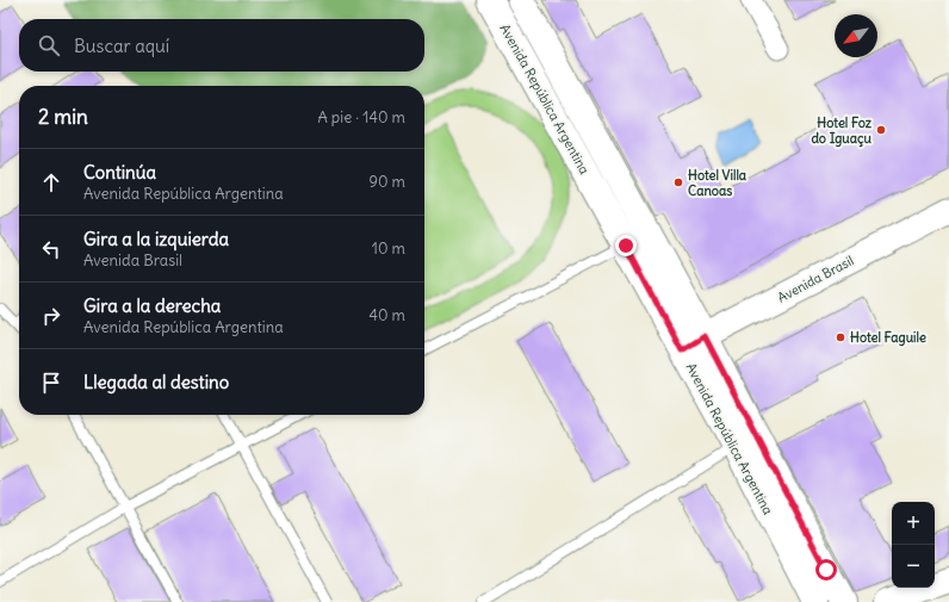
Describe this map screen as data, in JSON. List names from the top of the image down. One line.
{"streets":{"main road":["Avenida República Argentina"],"street":["Avenida Brasil"]},"crossings":[["Avenida República Argentina","Avenida Brasil"]],"places":["Hotel Foz do Iguaçu","Hotel Villa Canoas","Hotel Faguile"],"north":"bottom left","page":{"search":"Buscar aquí","heading":["2 min","A pie · 140 m"],"list":[["Continúa","Avenida República Argentina","90 m"],["Gira a la izquierda","Avenida Brasil","10 m"],["Gira a la derecha","Avenida República Argentina","40 m"],"Llegada al destino"],"map_buttons":["+","−"]}}
